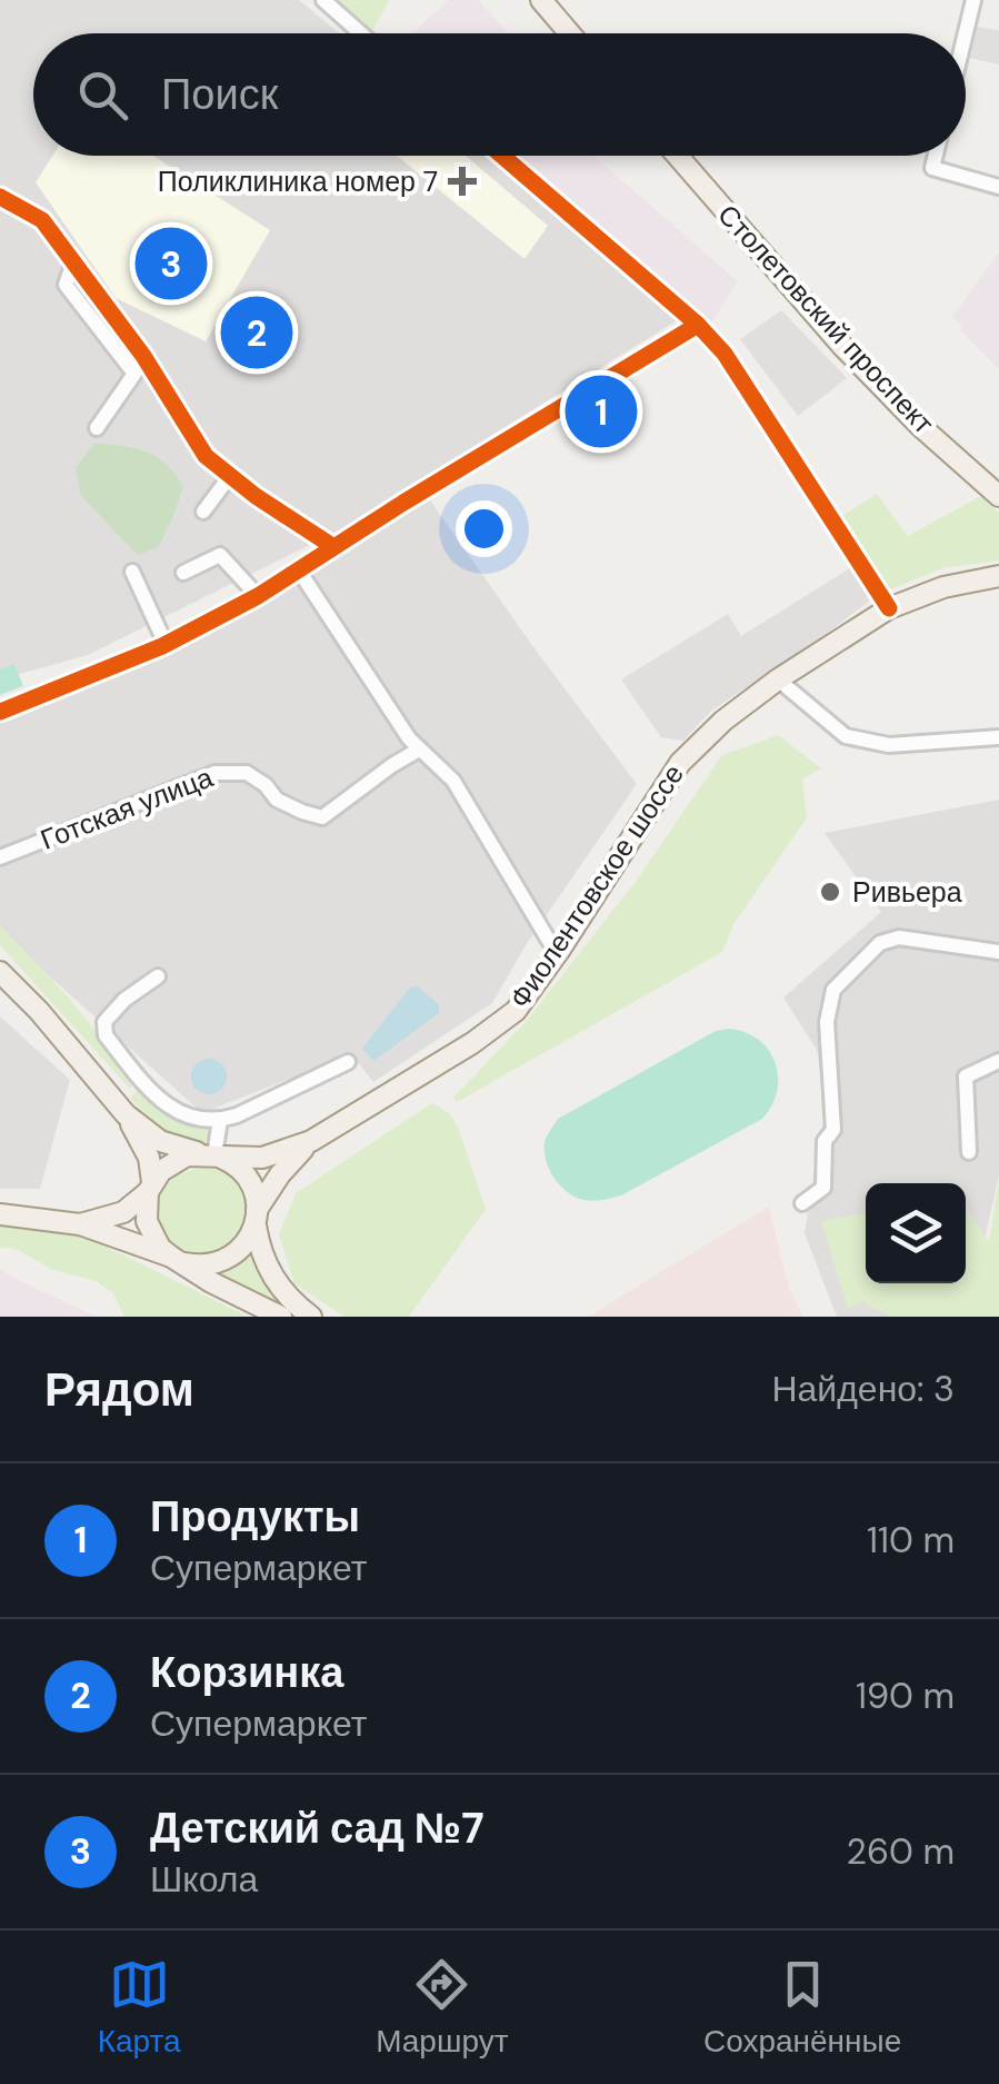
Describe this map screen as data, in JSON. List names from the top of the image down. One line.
{"streets":{"main road":["Столетовский проспект","Фиолентовское шоссе"],"street":["Готская улица"]},"places":{"health":["Поликлиника номер 7"],"other":["Ривьера"]},"page":{"search":"Поиск","pins":["3","2","1"],"heading":["Рядом","Найдено: 3"],"list":[{"mark":"1","name":"Продукты","note":"Супермаркет","value":"110 m"},{"mark":"2","name":"Корзинка","note":"Супермаркет","value":"190 m"},{"mark":"3","name":"Детский сад №7","note":"Школа","value":"260 m"}],"nav":["Карта","Маршрут","Сохранённые"]}}
